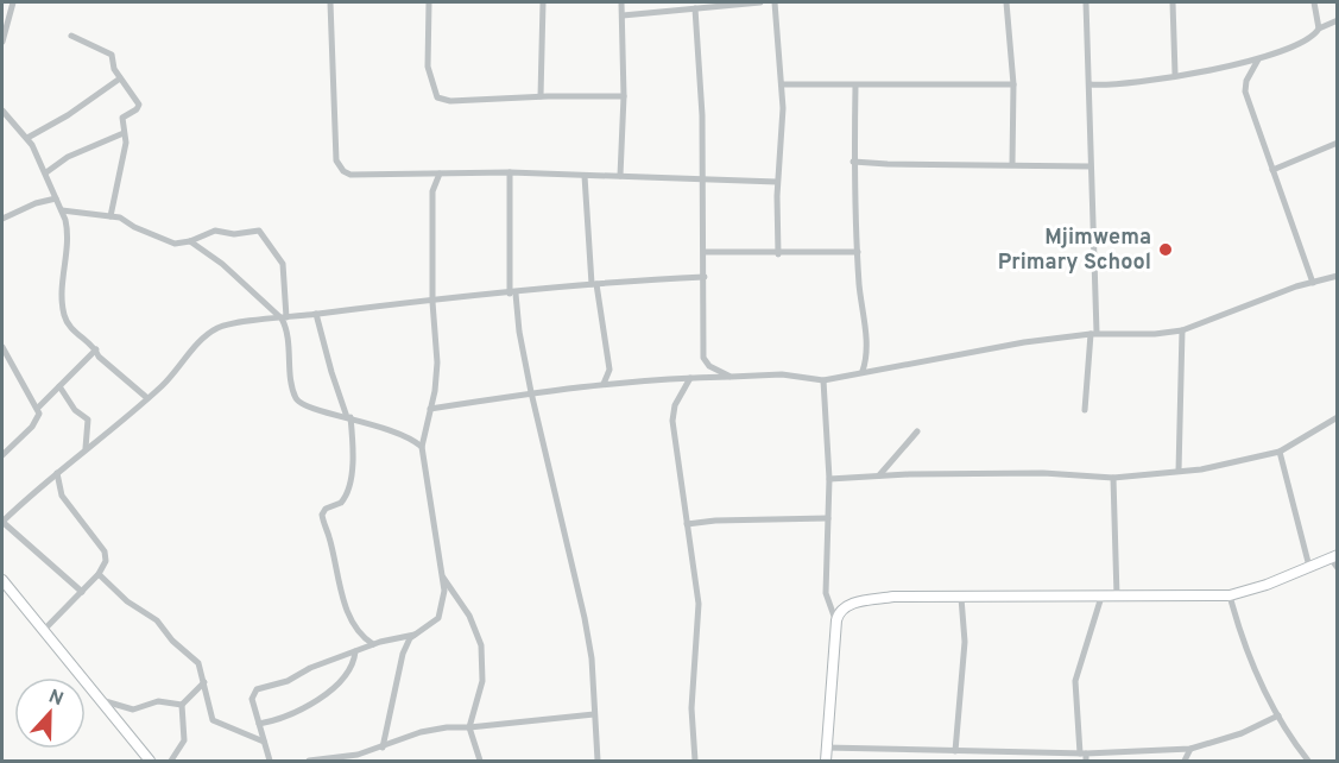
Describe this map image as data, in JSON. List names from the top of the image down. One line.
{"places":["Mjimwema Primary School"],"north":"top"}
